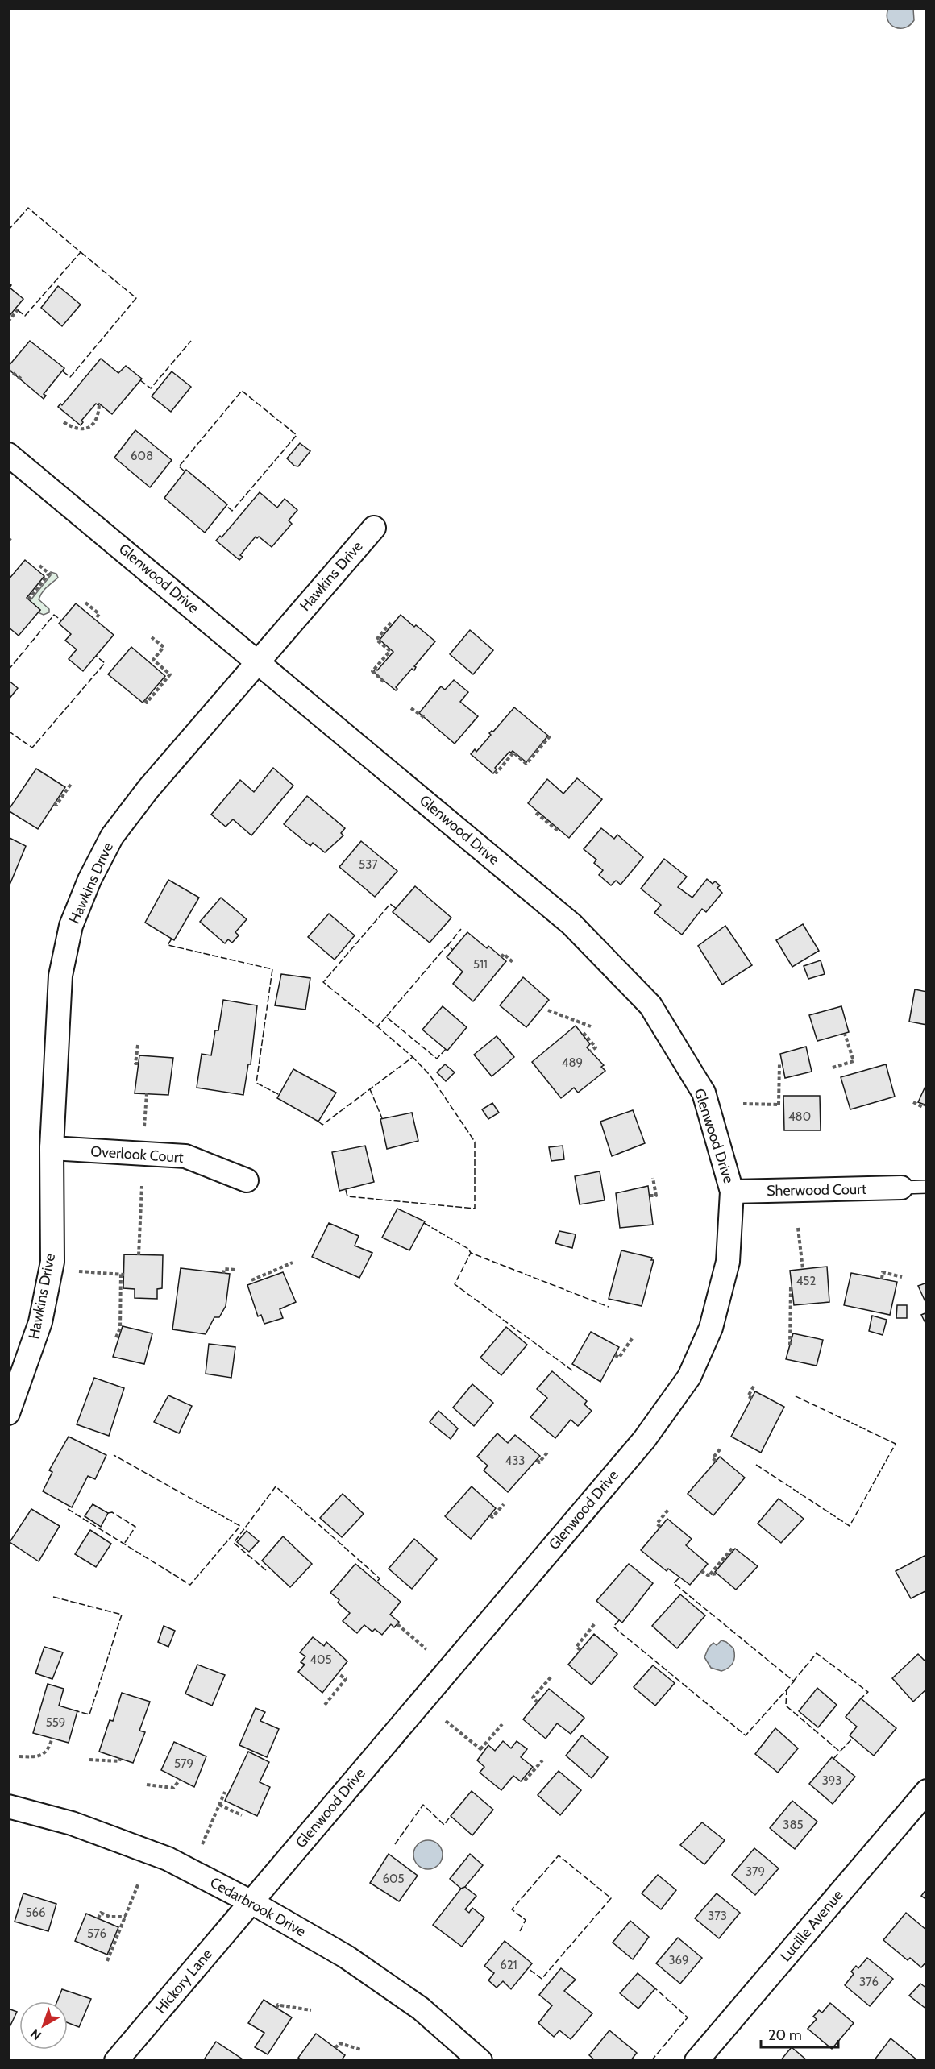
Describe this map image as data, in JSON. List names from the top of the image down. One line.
{"streets":{"street":["Hawkins Drive","Glenwood Drive","Overlook Court","Sherwood Court","Cedarbrook Drive","Lucille Avenue","Hickory Lane"]},"crossings":[["Hawkins Drive","Glenwood Drive"],["Hawkins Drive","Overlook Court"],["Glenwood Drive","Sherwood Court"],["Glenwood Drive","Cedarbrook Drive"],["Glenwood Drive","Hickory Lane"],["Cedarbrook Drive","Hickory Lane"]],"house_numbers":["608","537","511","489","480","452","433","405","559","579","393","385","379","605","566","373","576","369","621","376"],"scale_bar":"20 m","north":"bottom left"}
